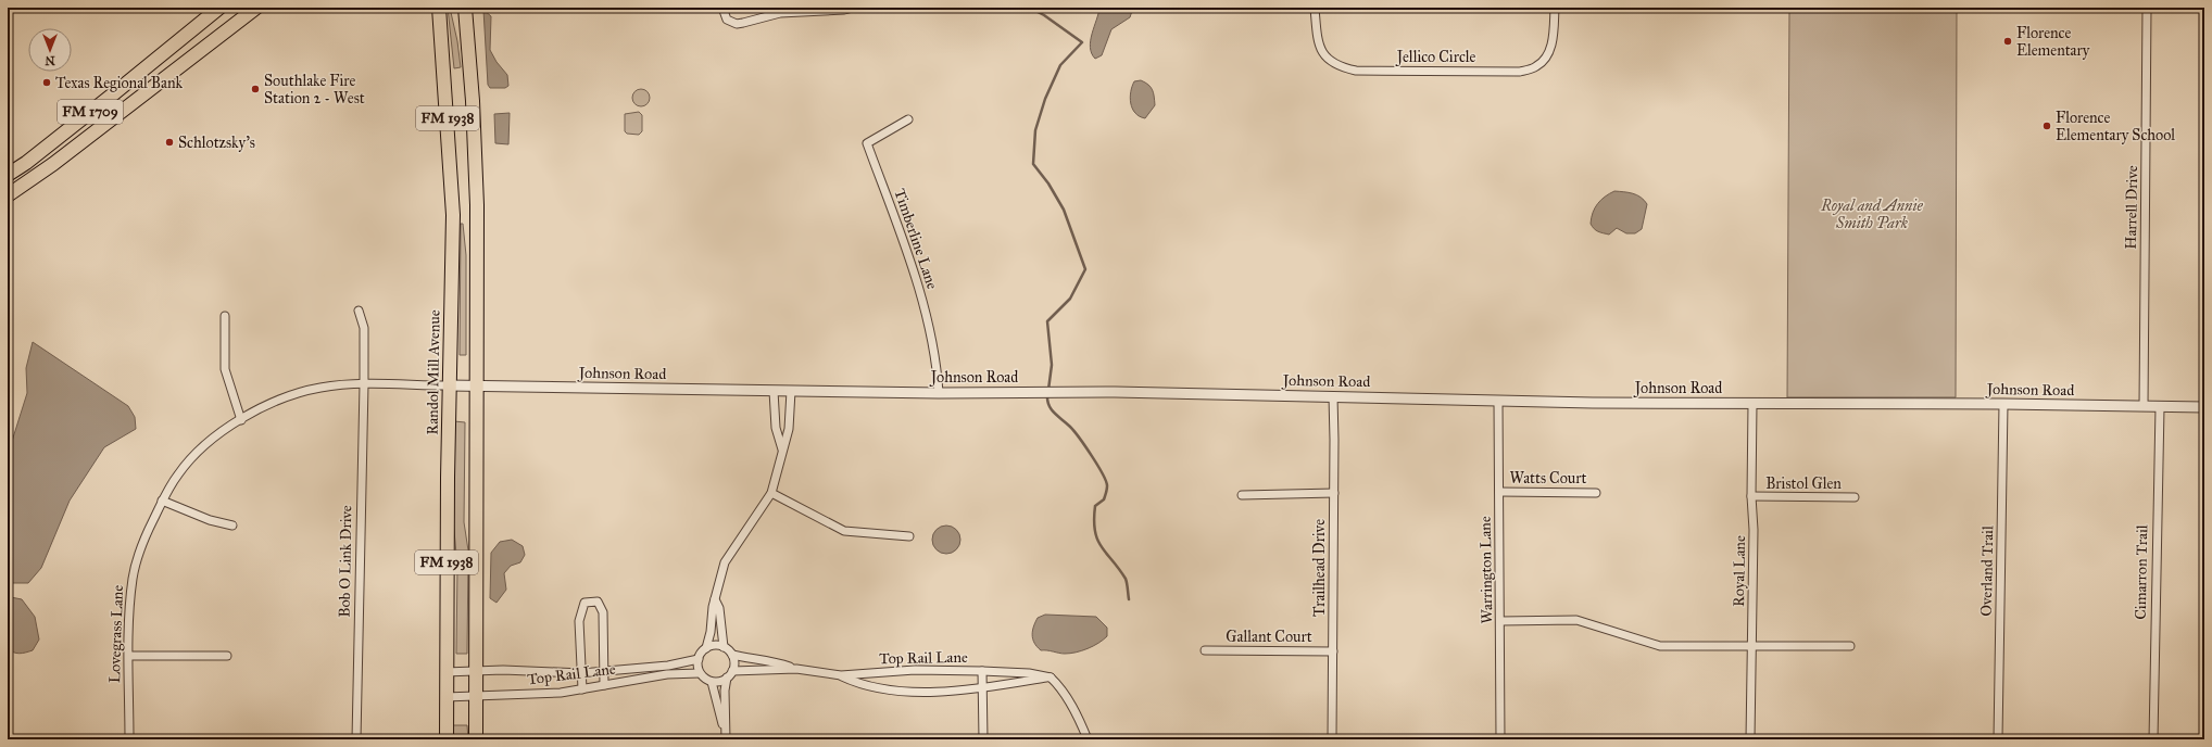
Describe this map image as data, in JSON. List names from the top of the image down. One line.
{"streets":{"main road":["FM 1709","FM 1938","Randol Mill Avenue"],"street":["Jellico Circle","Harrell Drive","Timberline Lane","Johnson Road","Watts Court","Bristol Glen","Bob O Link Drive","Trailhead Drive","Warrington Lane","Royal Lane","Overland Trail","Cimarron Trail","Lovegrass Lane","Gallant Court","Top Rail Lane"]},"crossings":[["FM 1938","Johnson Road"],["FM 1938","Top Rail Lane"],["Harrell Drive","Johnson Road"],["Timberline Lane","Johnson Road"],["Randol Mill Avenue","Johnson Road"],["Randol Mill Avenue","Lovegrass Lane"],["Randol Mill Avenue","Top Rail Lane"],["Johnson Road","Trailhead Drive"],["Johnson Road","Warrington Lane"],["Johnson Road","Royal Lane"],["Johnson Road","Overland Trail"],["Johnson Road","Cimarron Trail"],["Johnson Road","Lovegrass Lane"],["Watts Court","Warrington Lane"],["Bristol Glen","Royal Lane"],["Bob O Link Drive","Lovegrass Lane"],["Trailhead Drive","Gallant Court"]],"parks":["Royal and Annie Smith Park"],"places":["Florence Elementary","Texas Regional Bank","Southlake Fire Station 2 - West","Florence Elementary School","Schlotzsky's"],"north":"bottom"}
